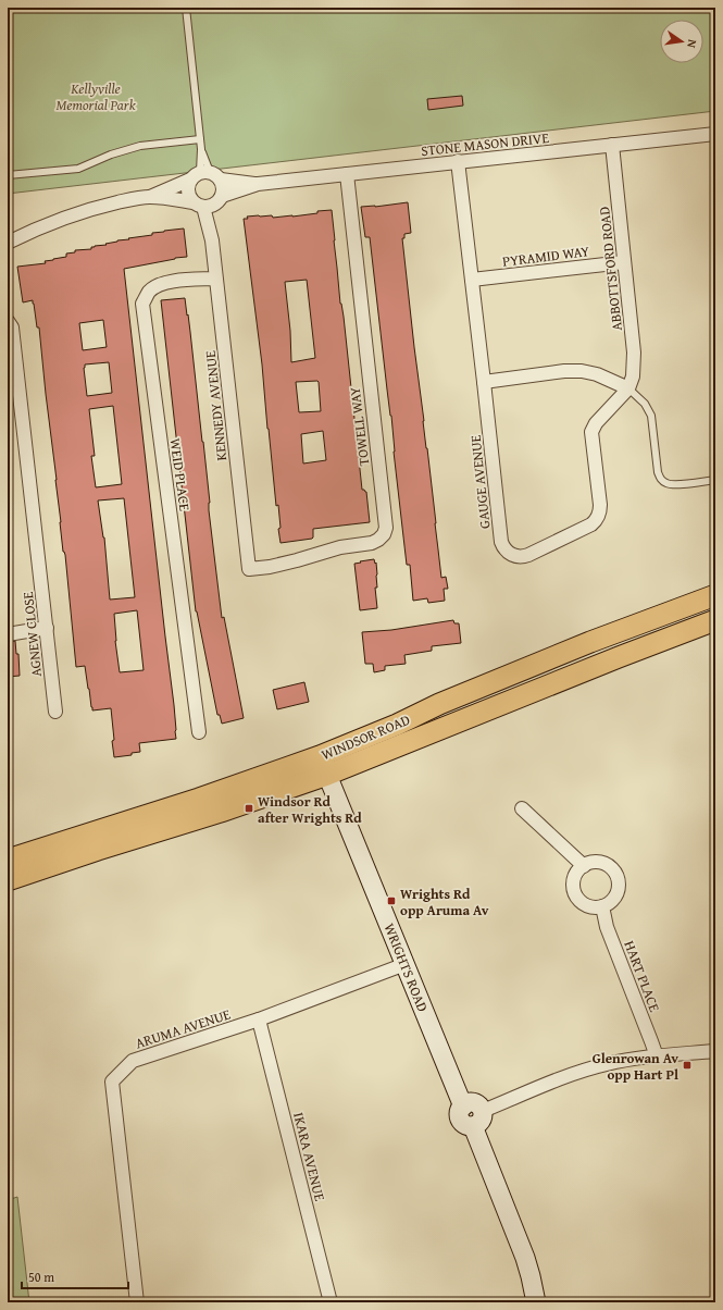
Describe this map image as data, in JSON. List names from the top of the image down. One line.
{"streets":{"main road":["WINDSOR ROAD"],"street":["STONE MASON DRIVE","PYRAMID WAY","ABBOTTSFORD ROAD","KENNEDY AVENUE","TOWELL WAY","WEID PLACE","GAUGE AVENUE","AGNEW CLOSE","WRIGHTS ROAD","HART PLACE","ARUMA AVENUE","IKARA AVENUE"]},"crossings":[["STONE MASON DRIVE","ABBOTTSFORD ROAD"],["STONE MASON DRIVE","KENNEDY AVENUE"],["STONE MASON DRIVE","TOWELL WAY"],["STONE MASON DRIVE","GAUGE AVENUE"],["PYRAMID WAY","ABBOTTSFORD ROAD"],["PYRAMID WAY","GAUGE AVENUE"],["ABBOTTSFORD ROAD","GAUGE AVENUE"],["KENNEDY AVENUE","TOWELL WAY"],["KENNEDY AVENUE","WEID PLACE"],["WINDSOR ROAD","WRIGHTS ROAD"],["WRIGHTS ROAD","ARUMA AVENUE"],["ARUMA AVENUE","IKARA AVENUE"]],"parks":["Kellyville Memorial Park"],"places":{"transit":["Windsor Rd after Wrights Rd","Wrights Rd opp Aruma Av","Glenrowan Av opp Hart Pl"]},"scale_bar":"50 m","north":"right"}
